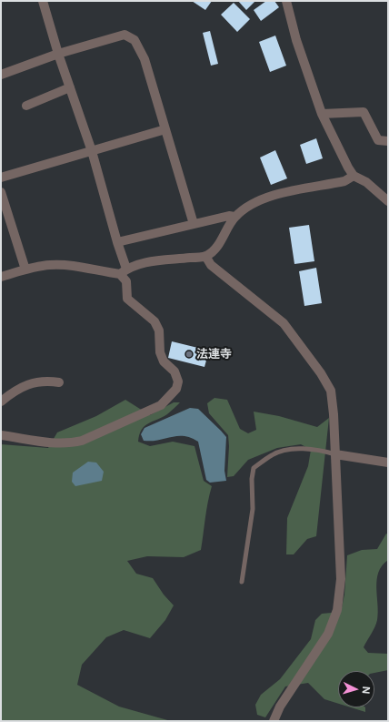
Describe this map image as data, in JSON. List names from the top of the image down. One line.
{"places":["法連寺"],"north":"right"}
